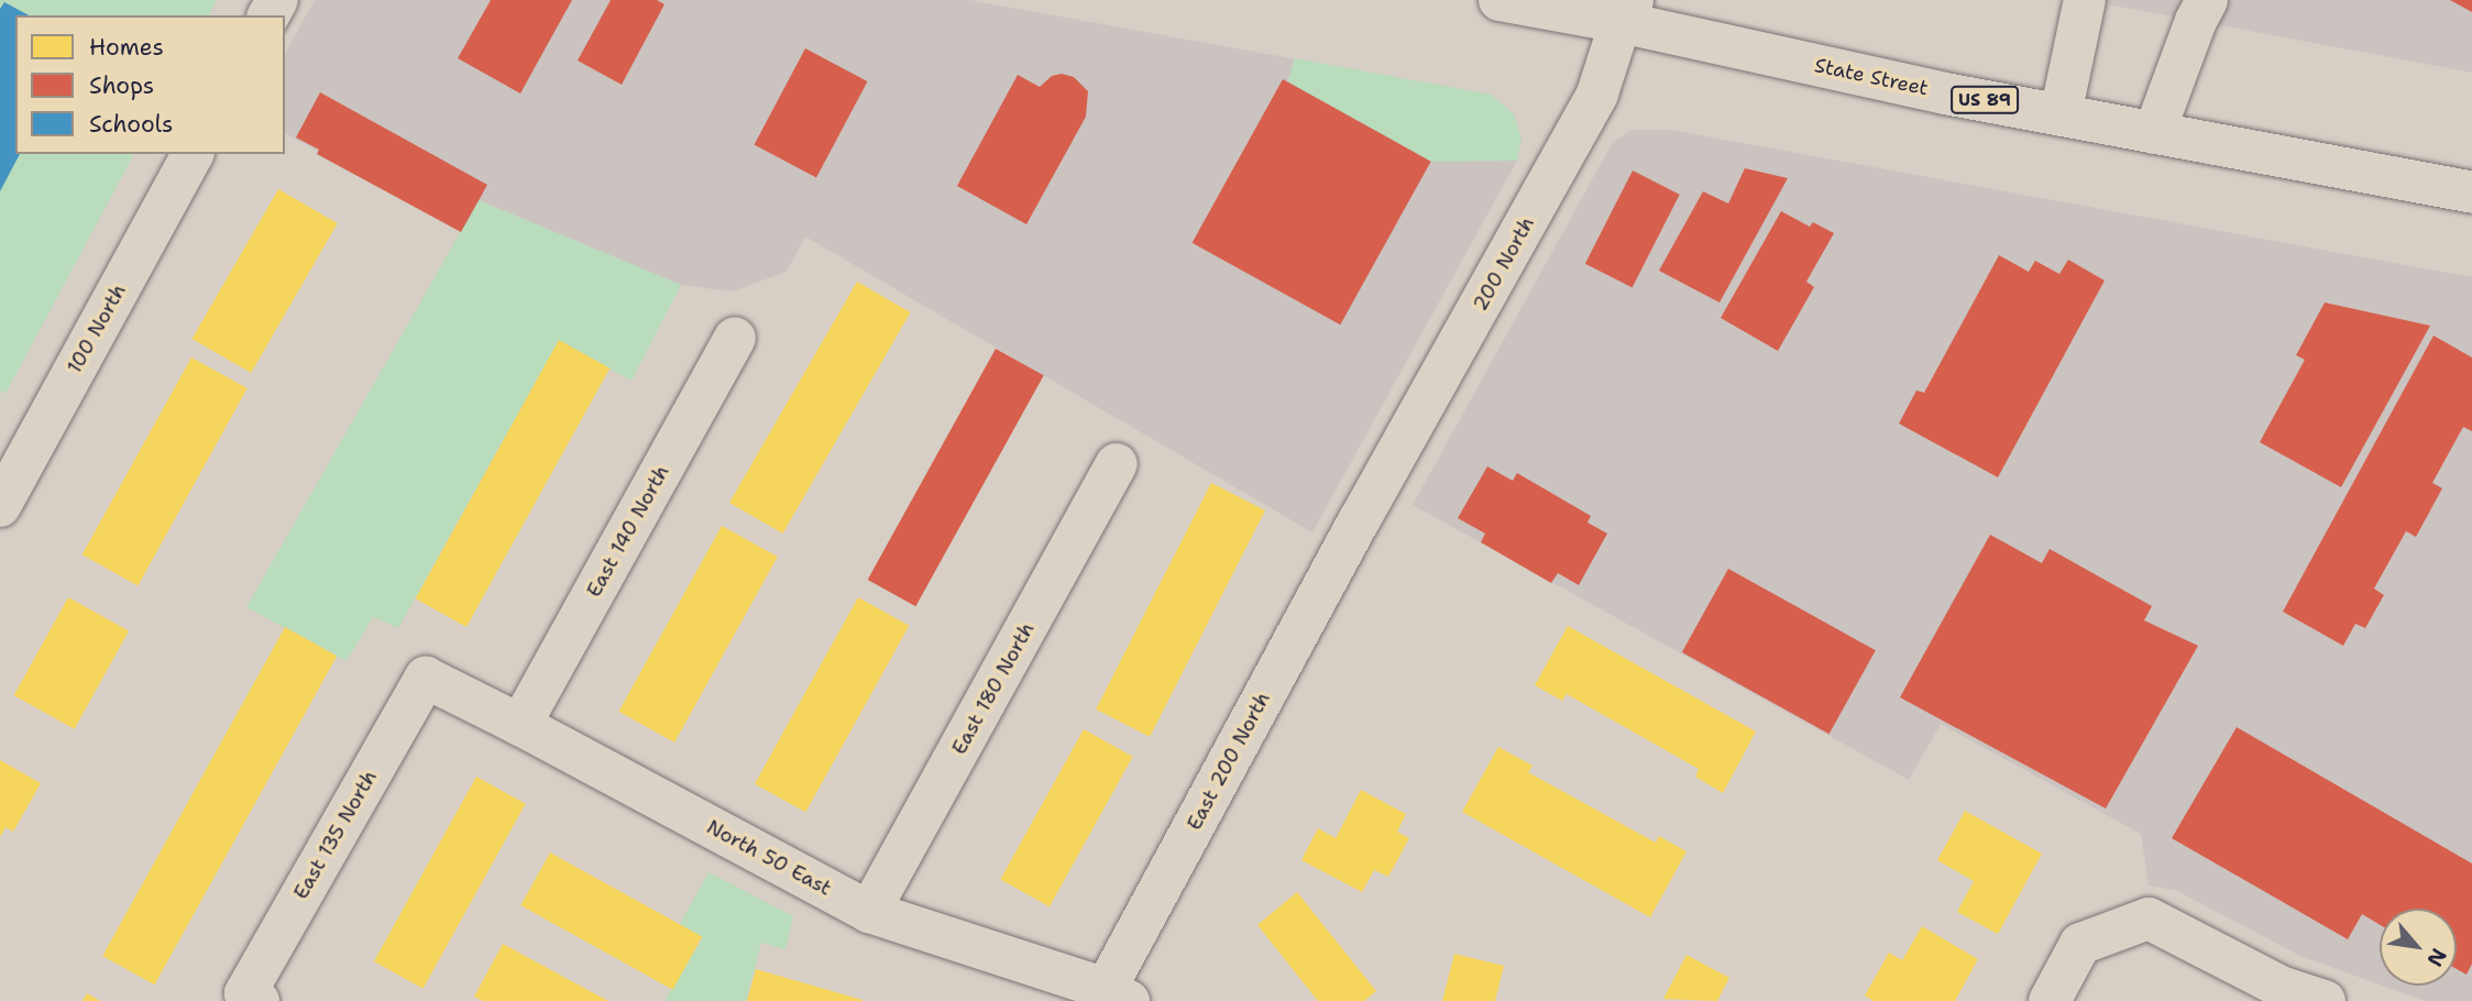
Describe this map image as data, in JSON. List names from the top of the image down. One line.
{"streets":{"street":["State Street","US 89","200 North","100 North","East 140 North","East 180 North","East 200 North","East 135 North","North 50 East"]},"crossings":[["State Street","200 North"],["200 North","East 200 North"],["East 140 North","North 50 East"],["East 180 North","North 50 East"],["East 200 North","North 50 East"],["East 135 North","North 50 East"]],"legend":["Homes","Shops","Schools"],"north":"bottom right"}
